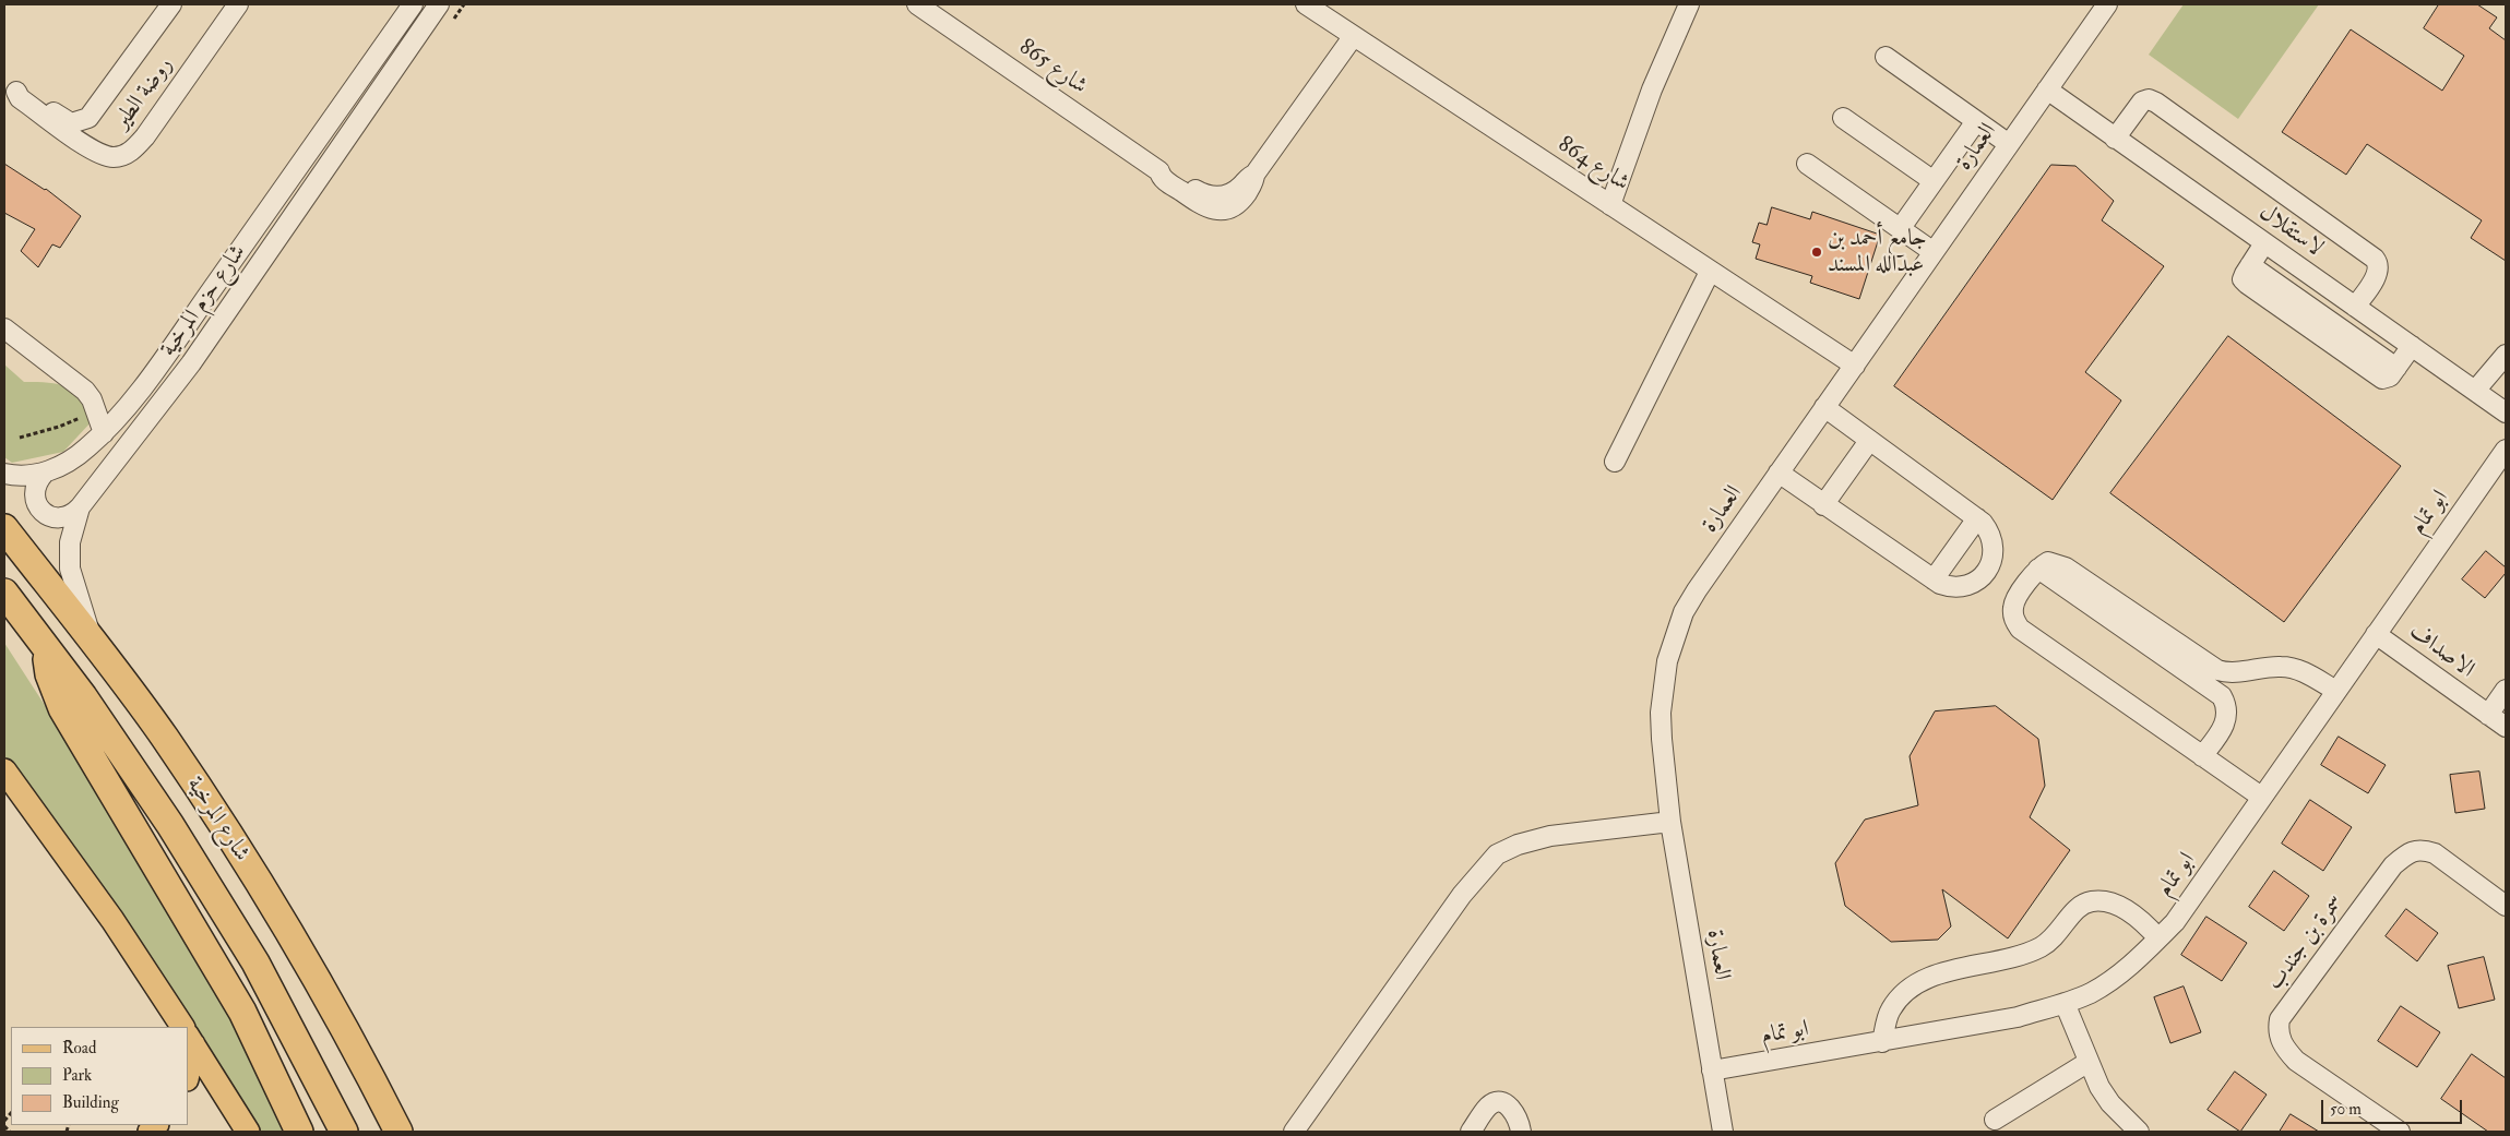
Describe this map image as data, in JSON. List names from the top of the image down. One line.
{"streets":{"highway":["شارع المرخية"],"street":["شارع 865","روضة الطير","العمارة","شارع 864","لاستقلال","شارع حزم المرخية","ابو تمام","الاصداف","سمرة بن جندب"]},"crossings":[["شارع 865","شارع 864"],["العمارة","شارع 864"],["العمارة","لاستقلال"],["العمارة","ابو تمام"],["شارع حزم المرخية","شارع المرخية"],["ابو تمام","الاصداف"]],"places":["جامع أحمد بن عبدالله المسند"],"legend":["Road","Park","Building"],"scale_bar":"50 m"}
